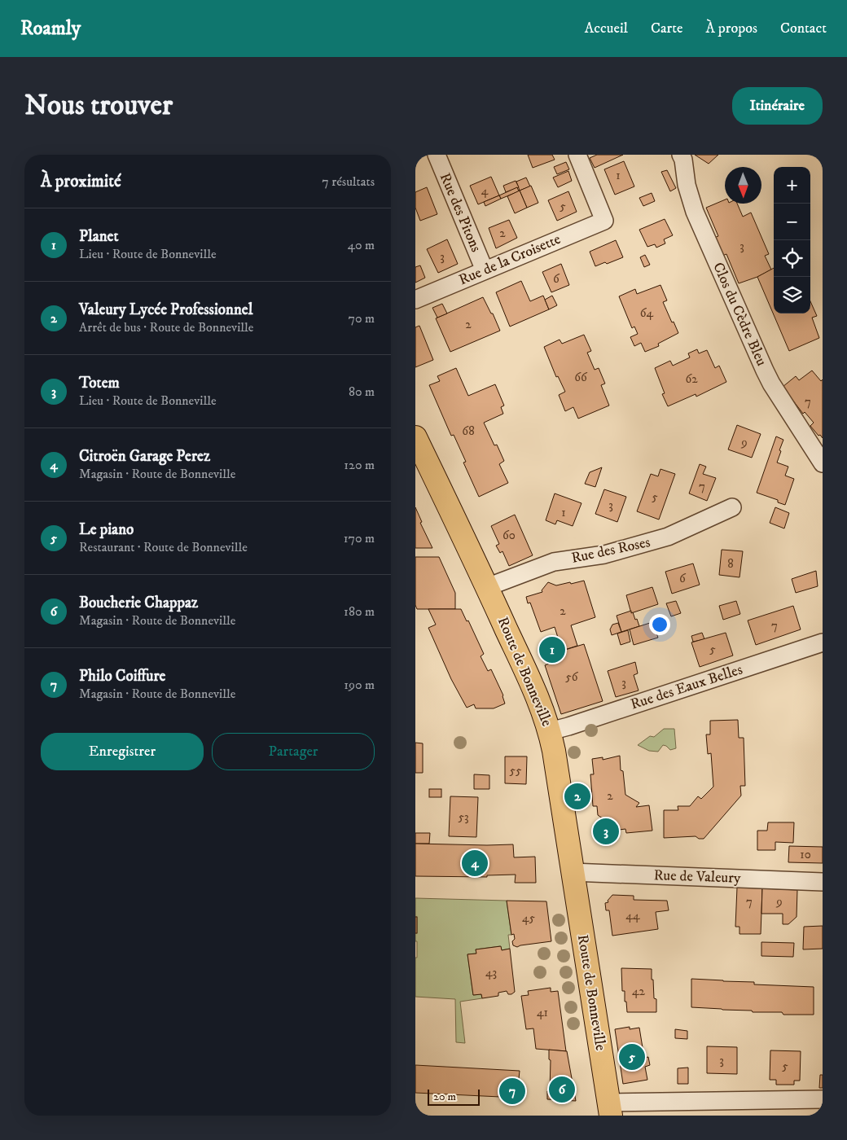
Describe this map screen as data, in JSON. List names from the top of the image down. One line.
{"streets":{"main road":["Route de Bonneville"],"street":["Rue des Pitons","Rue de la Croisette","Clos du Cèdre Bleu","Rue des Roses","Rue des Eaux Belles","Rue de Valeury"]},"crossings":[["Rue des Pitons","Rue de la Croisette"],["Rue des Roses","Route de Bonneville"],["Route de Bonneville","Rue des Eaux Belles"],["Route de Bonneville","Rue de Valeury"]],"house_numbers":["1","4","5","2","3","3","6","64","2","66","62","7","68","9","7","5","3","1","60","8","6","2","7","5","56","3","55","2","53","10","7","9","44","45","43","42","41","3","5"],"scale_bar":"20 m","north":"bottom","page":{"header":"Roamly","nav":["Accueil","Carte","À propos","Contact"],"buttons":["Itinéraire",["Enregistrer","Partager"]],"title":"Nous trouver","heading":["À proximité","7 résultats"],"map_buttons":["+","−"],"list":[{"mark":"1","name":"Planet","note":"Lieu · Route de Bonneville","value":"40 m"},{"mark":"2","name":"Valeury Lycée Professionnel","note":"Arrêt de bus · Route de Bonneville","value":"70 m"},{"mark":"3","name":"Totem","note":"Lieu · Route de Bonneville","value":"80 m"},{"mark":"4","name":"Citroën Garage Perez","note":"Magasin · Route de Bonneville","value":"120 m"},{"mark":"5","name":"Le piano","note":"Restaurant · Route de Bonneville","value":"170 m"},{"mark":"6","name":"Boucherie Chappaz","note":"Magasin · Route de Bonneville","value":"180 m"},{"mark":"7","name":"Philo Coiffure","note":"Magasin · Route de Bonneville","value":"190 m"}],"pins":["1","2","3","4","5","6","7"],"scale":"20 m"}}
